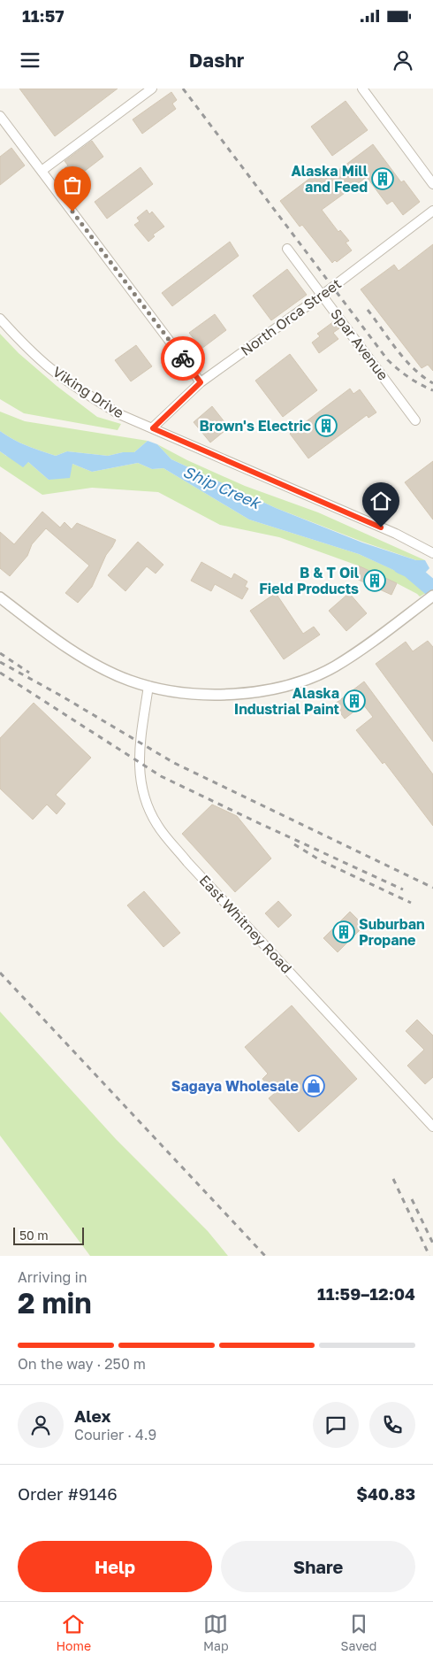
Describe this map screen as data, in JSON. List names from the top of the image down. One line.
{"streets":{"street":["North Orca Street","Spar Avenue","Viking Drive","East Whitney Road"]},"crossings":[["North Orca Street","Spar Avenue"],["North Orca Street","Viking Drive"]],"water":["Ship Creek"],"places":{"building":["Alaska Mill and Feed","Brown's Electric","B & T Oil Field Products","Alaska Industrial Paint","Suburban Propane"],"shop":["Sagaya Wholesale"]},"scale_bar":"50 m","page":{"status":"11:57","header":"Dashr","scale":"50 m","heading":["2 min","Arriving in","11:59–12:04"],"panel":["Alex","Courier · 4.9","Order #9146","$40.83"],"bar":"On the way · 250 m","buttons":["Help","Share"],"tabs":["Home","Map","Saved"]}}
